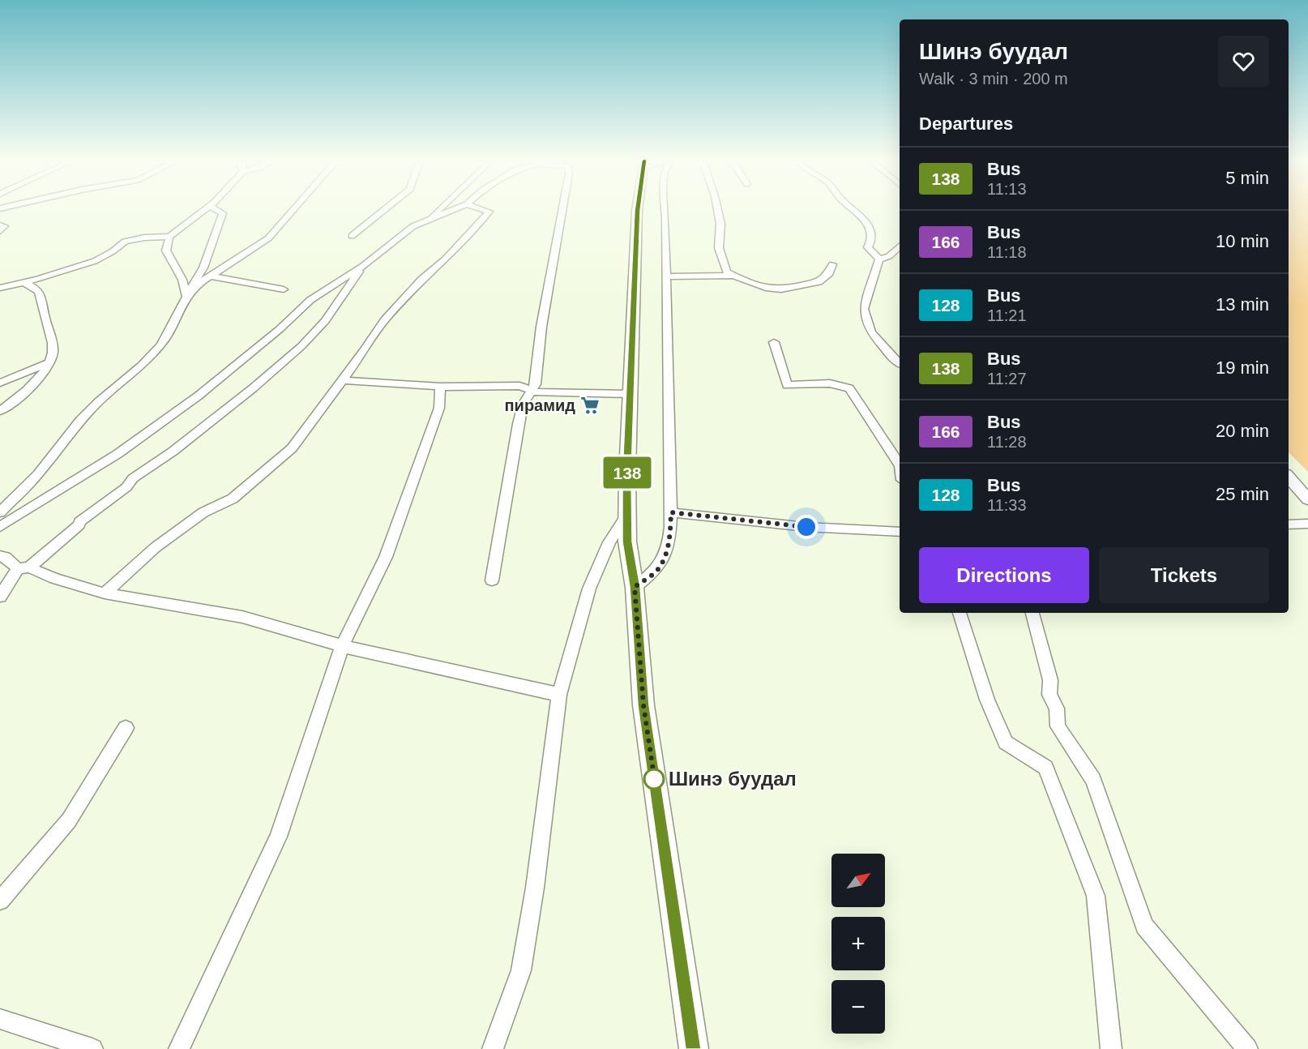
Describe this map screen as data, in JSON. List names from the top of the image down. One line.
{"places":{"supermarket":["пирамид"],"other":["Шинэ буудал"]},"lines":["bus line 138"],"north":"top right","page":{"on_map":"138","heading":[["Шинэ буудал","Walk · 3 min · 200 m"],"Departures"],"list":[{"mark":"138","name":"Bus","note":"11:13","value":"5 min"},{"mark":"166","name":"Bus","note":"11:18","value":"10 min"},{"mark":"128","name":"Bus","note":"11:21","value":"13 min"},{"mark":"138","name":"Bus","note":"11:27","value":"19 min"},{"mark":"166","name":"Bus","note":"11:28","value":"20 min"},{"mark":"128","name":"Bus","note":"11:33","value":"25 min"}],"buttons":["Directions","Tickets"],"map_buttons":["+","−"]}}
